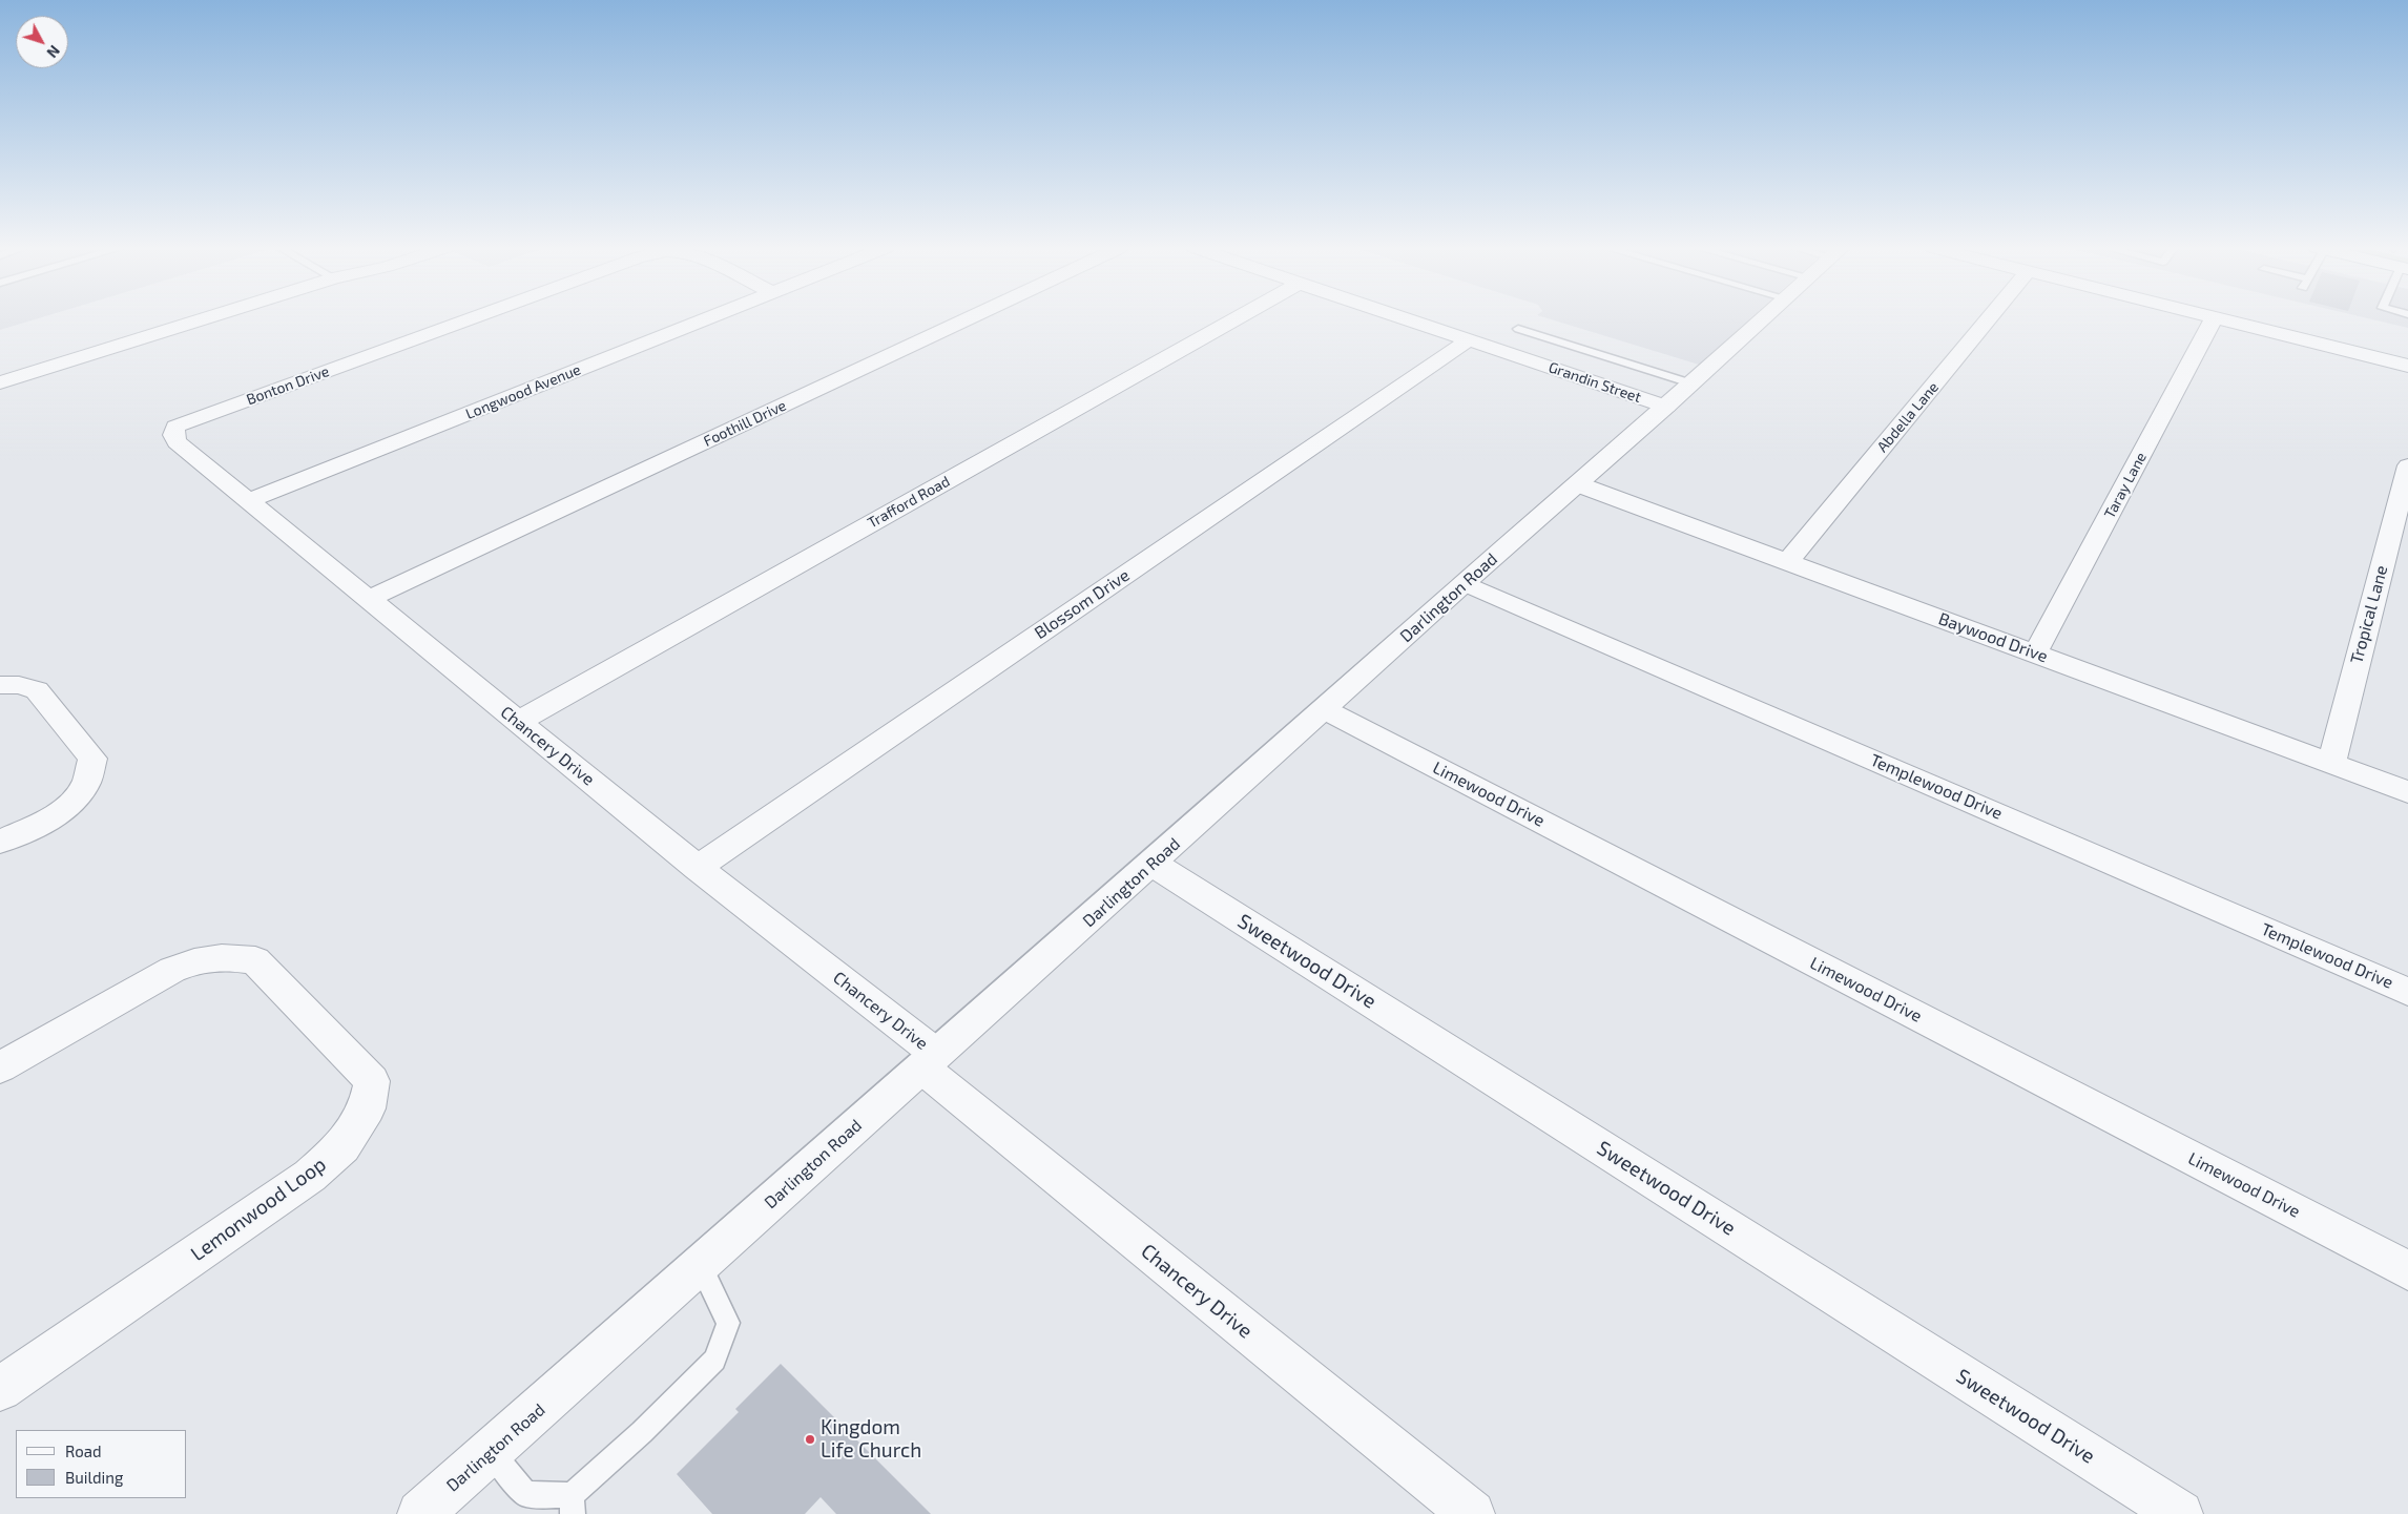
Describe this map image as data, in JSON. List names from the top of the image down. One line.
{"streets":{"street":["Grandin Street","Bonton Drive","Longwood Avenue","Abdella Lane","Foothill Drive","Taray Lane","Trafford Road","Darlington Road","Blossom Drive","Tropical Lane","Baywood Drive","Chancery Drive","Templewood Drive","Limewood Drive","Sweetwood Drive","Lemonwood Loop"]},"crossings":[["Grandin Street","Darlington Road"],["Grandin Street","Blossom Drive"],["Bonton Drive","Chancery Drive"],["Longwood Avenue","Chancery Drive"],["Abdella Lane","Baywood Drive"],["Foothill Drive","Chancery Drive"],["Taray Lane","Baywood Drive"],["Trafford Road","Chancery Drive"],["Darlington Road","Baywood Drive"],["Darlington Road","Chancery Drive"],["Darlington Road","Templewood Drive"],["Darlington Road","Limewood Drive"],["Darlington Road","Sweetwood Drive"],["Blossom Drive","Chancery Drive"],["Tropical Lane","Baywood Drive"]],"places":["Kingdom Life Church"],"legend":["Road","Building"],"north":"bottom right"}
